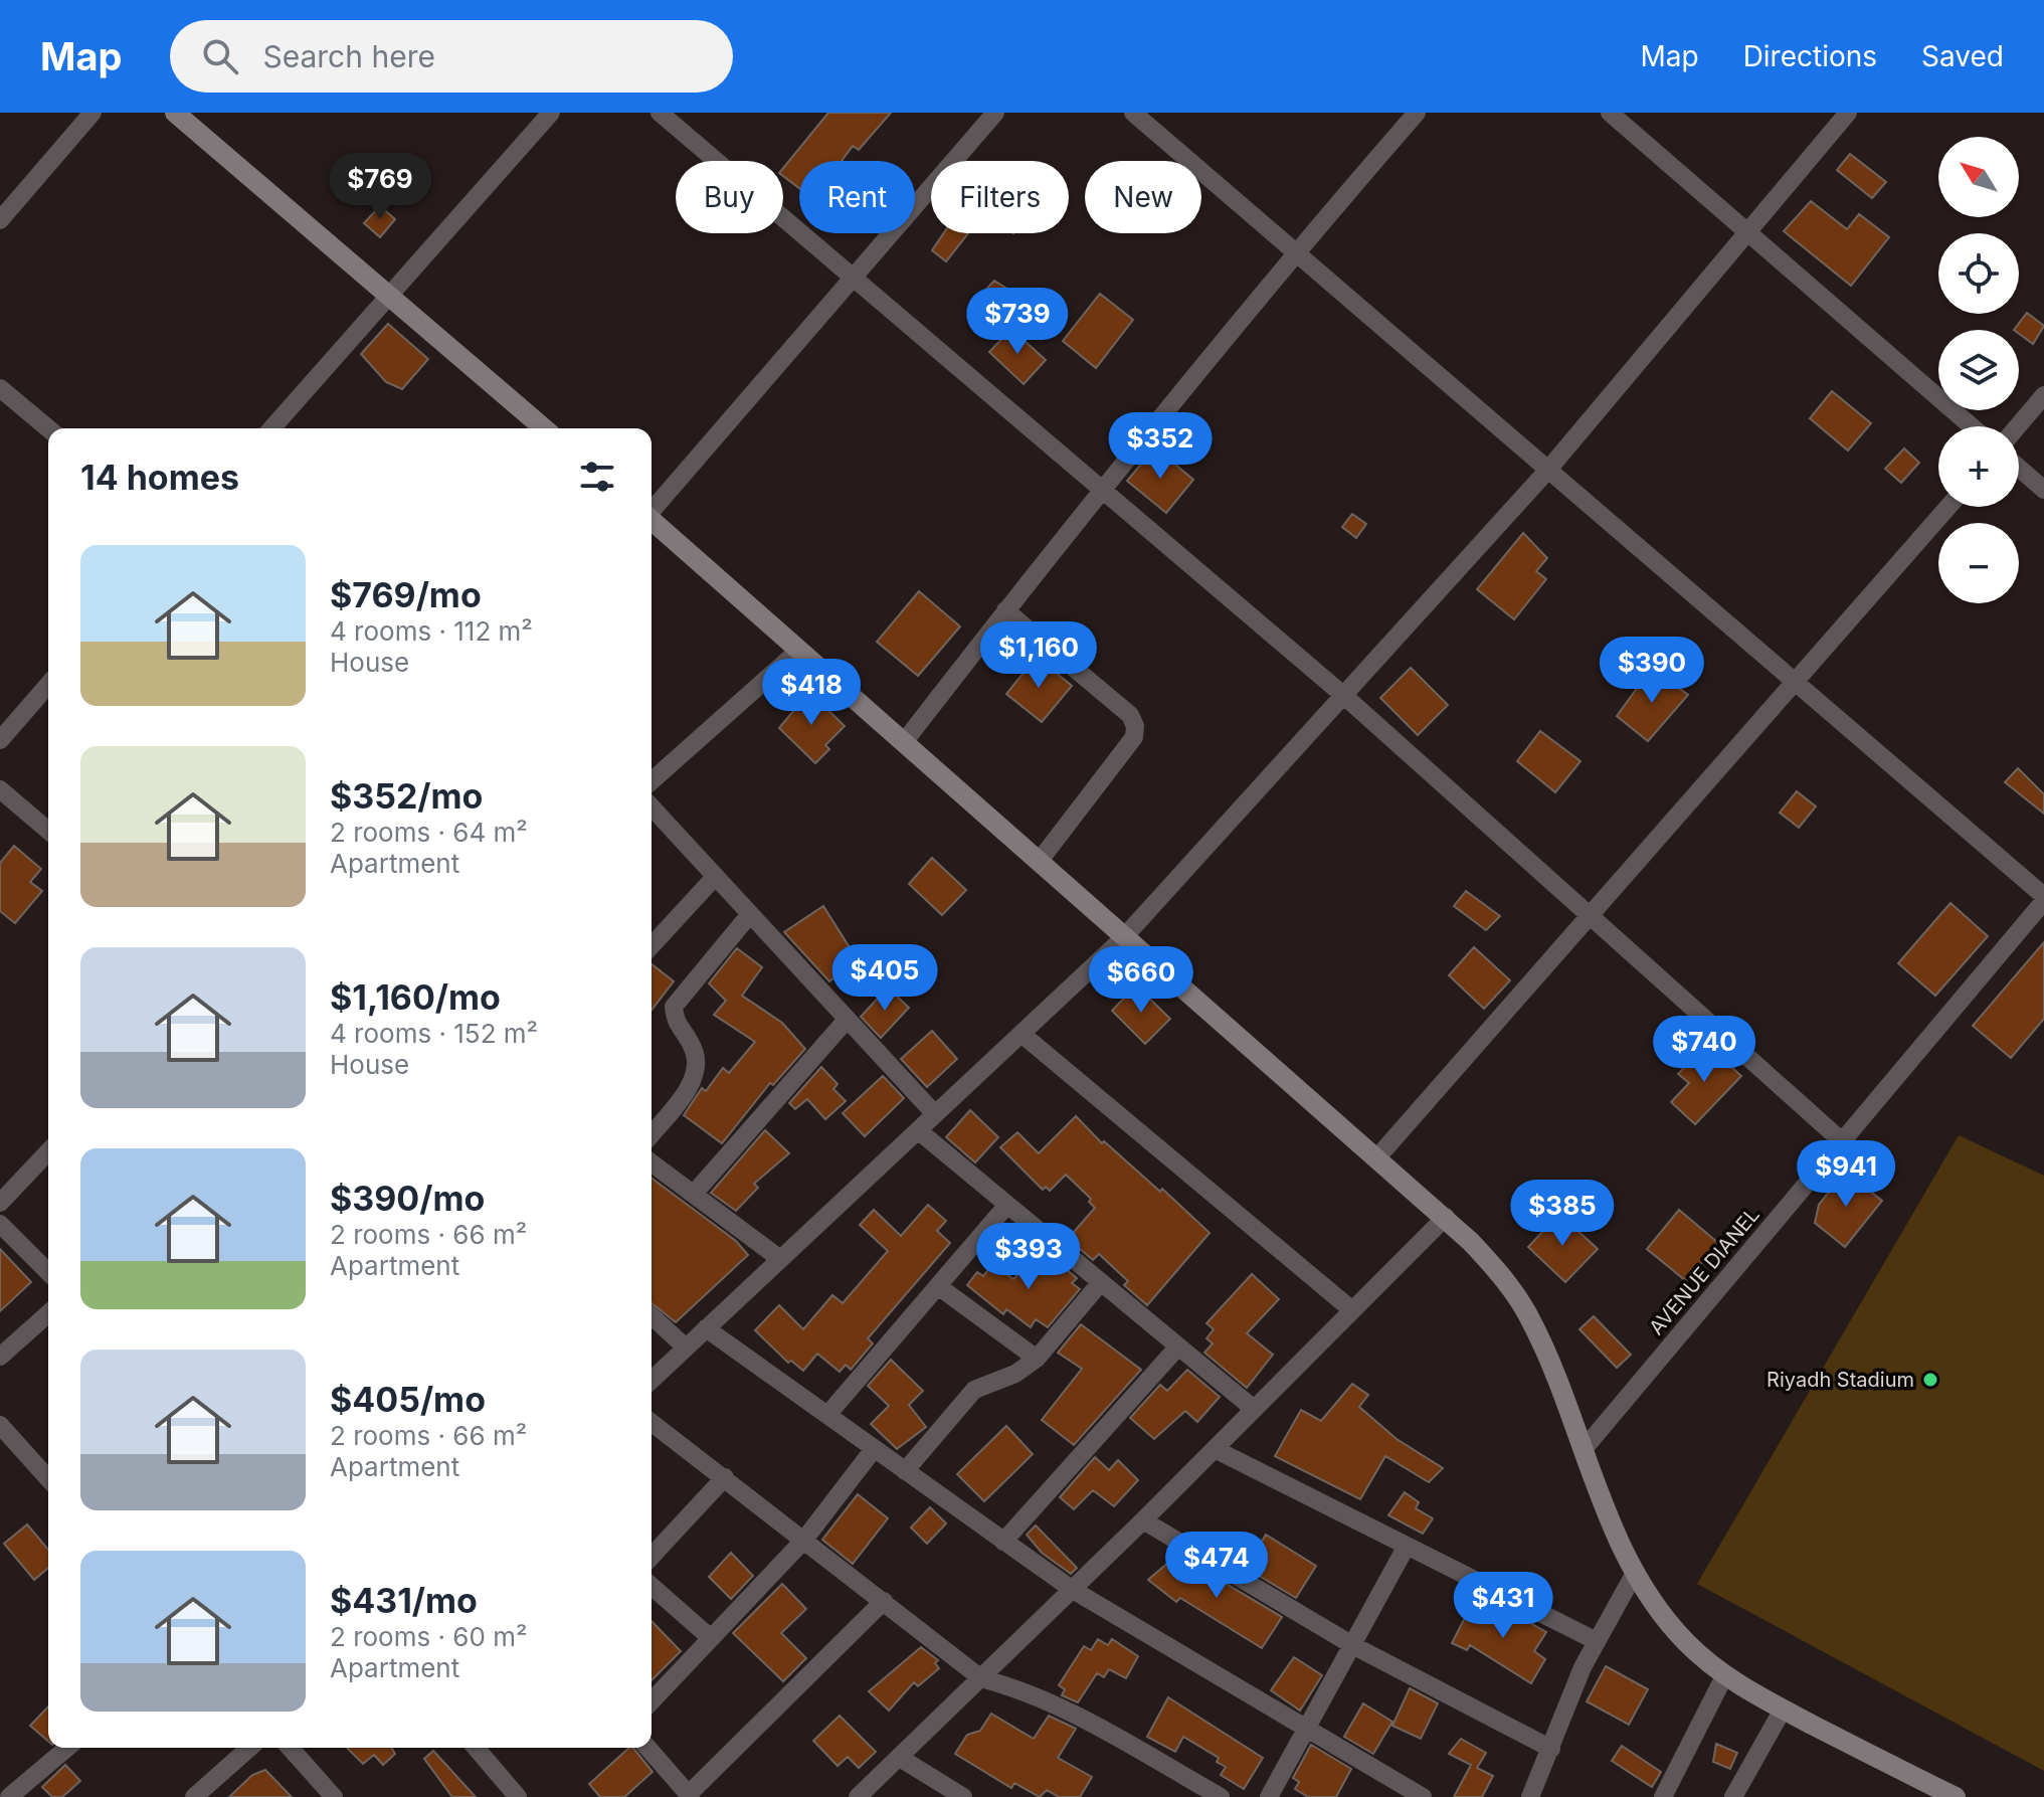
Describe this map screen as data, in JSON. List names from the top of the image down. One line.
{"streets":{"street":["AVENUE DIANEL"]},"places":["Riyadh Stadium"],"north":"top left","page":{"header":"Map","search":"Search here","nav":["Map","Directions","Saved"],"map_buttons":["+","−"],"price":["$769","$739","$352","$1,160","$390","$418","$405","$660","$740","$941","$385","$393","$474","$431"],"chip":["Buy","Rent","Filters","New"],"heading":"14 homes","list":[{"name":"$769/mo","note":"4 rooms · 112 m² · House"},{"name":"$352/mo","note":"2 rooms · 64 m² · Apartment"},{"name":"$1,160/mo","note":"4 rooms · 152 m² · House"},{"name":"$390/mo","note":"2 rooms · 66 m² · Apartment"},{"name":"$405/mo","note":"2 rooms · 66 m² · Apartment"},{"name":"$431/mo","note":"2 rooms · 60 m² · Apartment"}]}}
